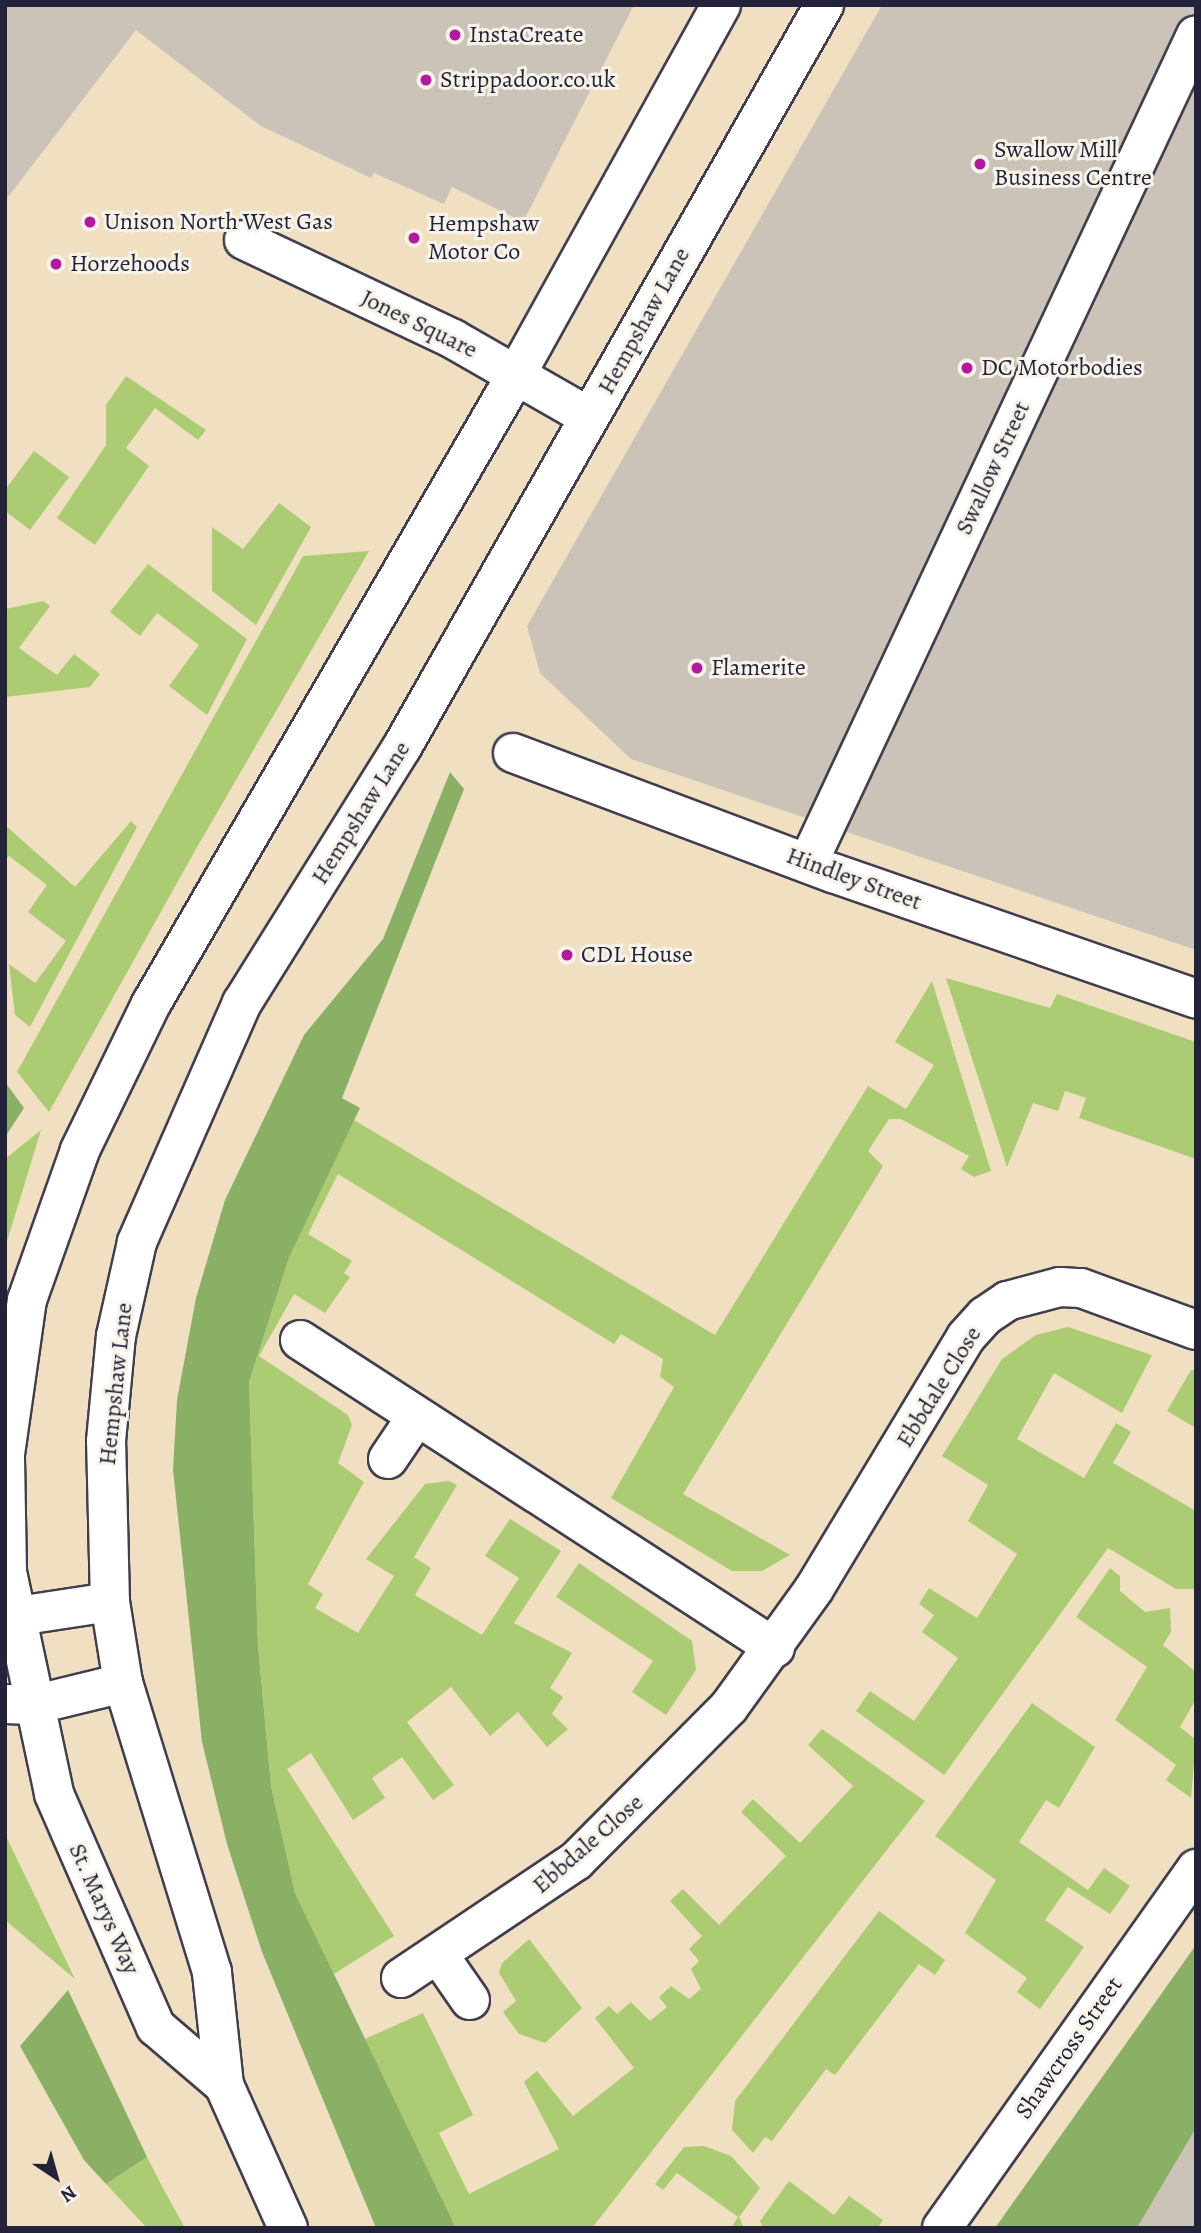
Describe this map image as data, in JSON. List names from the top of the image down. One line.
{"streets":{"main road":["Hempshaw Lane","Jones Square","Swallow Street","Hindley Street","Ebbdale Close","St. Marys Way","Shawcross Street"]},"crossings":[["Hempshaw Lane","Jones Square"],["Hempshaw Lane","St. Marys Way"],["Swallow Street","Hindley Street"]],"places":["InstaCreate","Strippadoor.co.uk","Swallow Mill Business Centre","Unison North West Gas","Hempshaw Motor Co","Horzehoods","DC Motorbodies","Flamerite","CDL House"],"north":"bottom right"}
